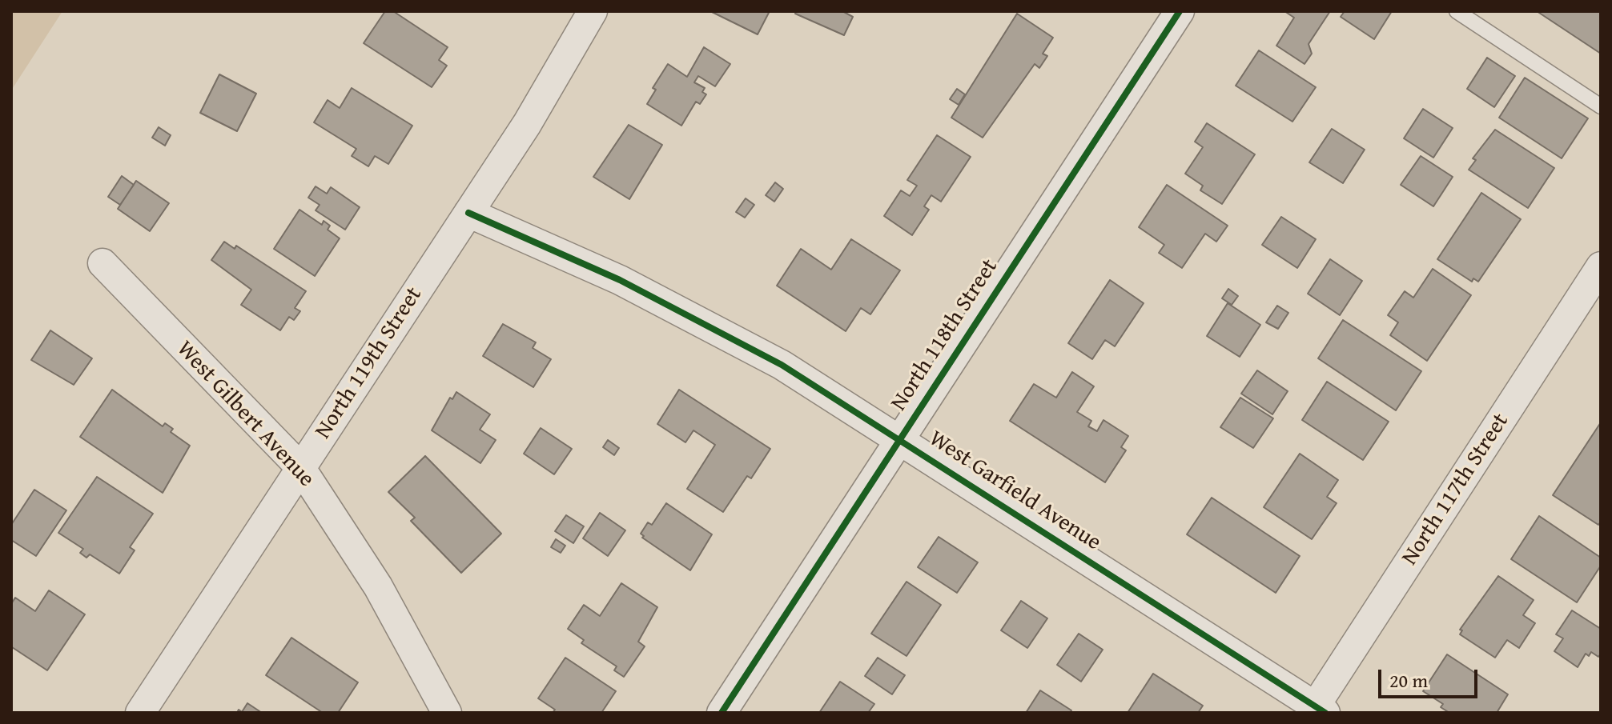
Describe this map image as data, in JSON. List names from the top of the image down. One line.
{"streets":{"street":["North 118th Street","North 119th Street","West Gilbert Avenue","North 117th Street","West Garfield Avenue"]},"crossings":[["North 118th Street","West Garfield Avenue"],["North 119th Street","West Gilbert Avenue"],["North 119th Street","West Garfield Avenue"],["North 117th Street","West Garfield Avenue"]],"scale_bar":"20 m"}
